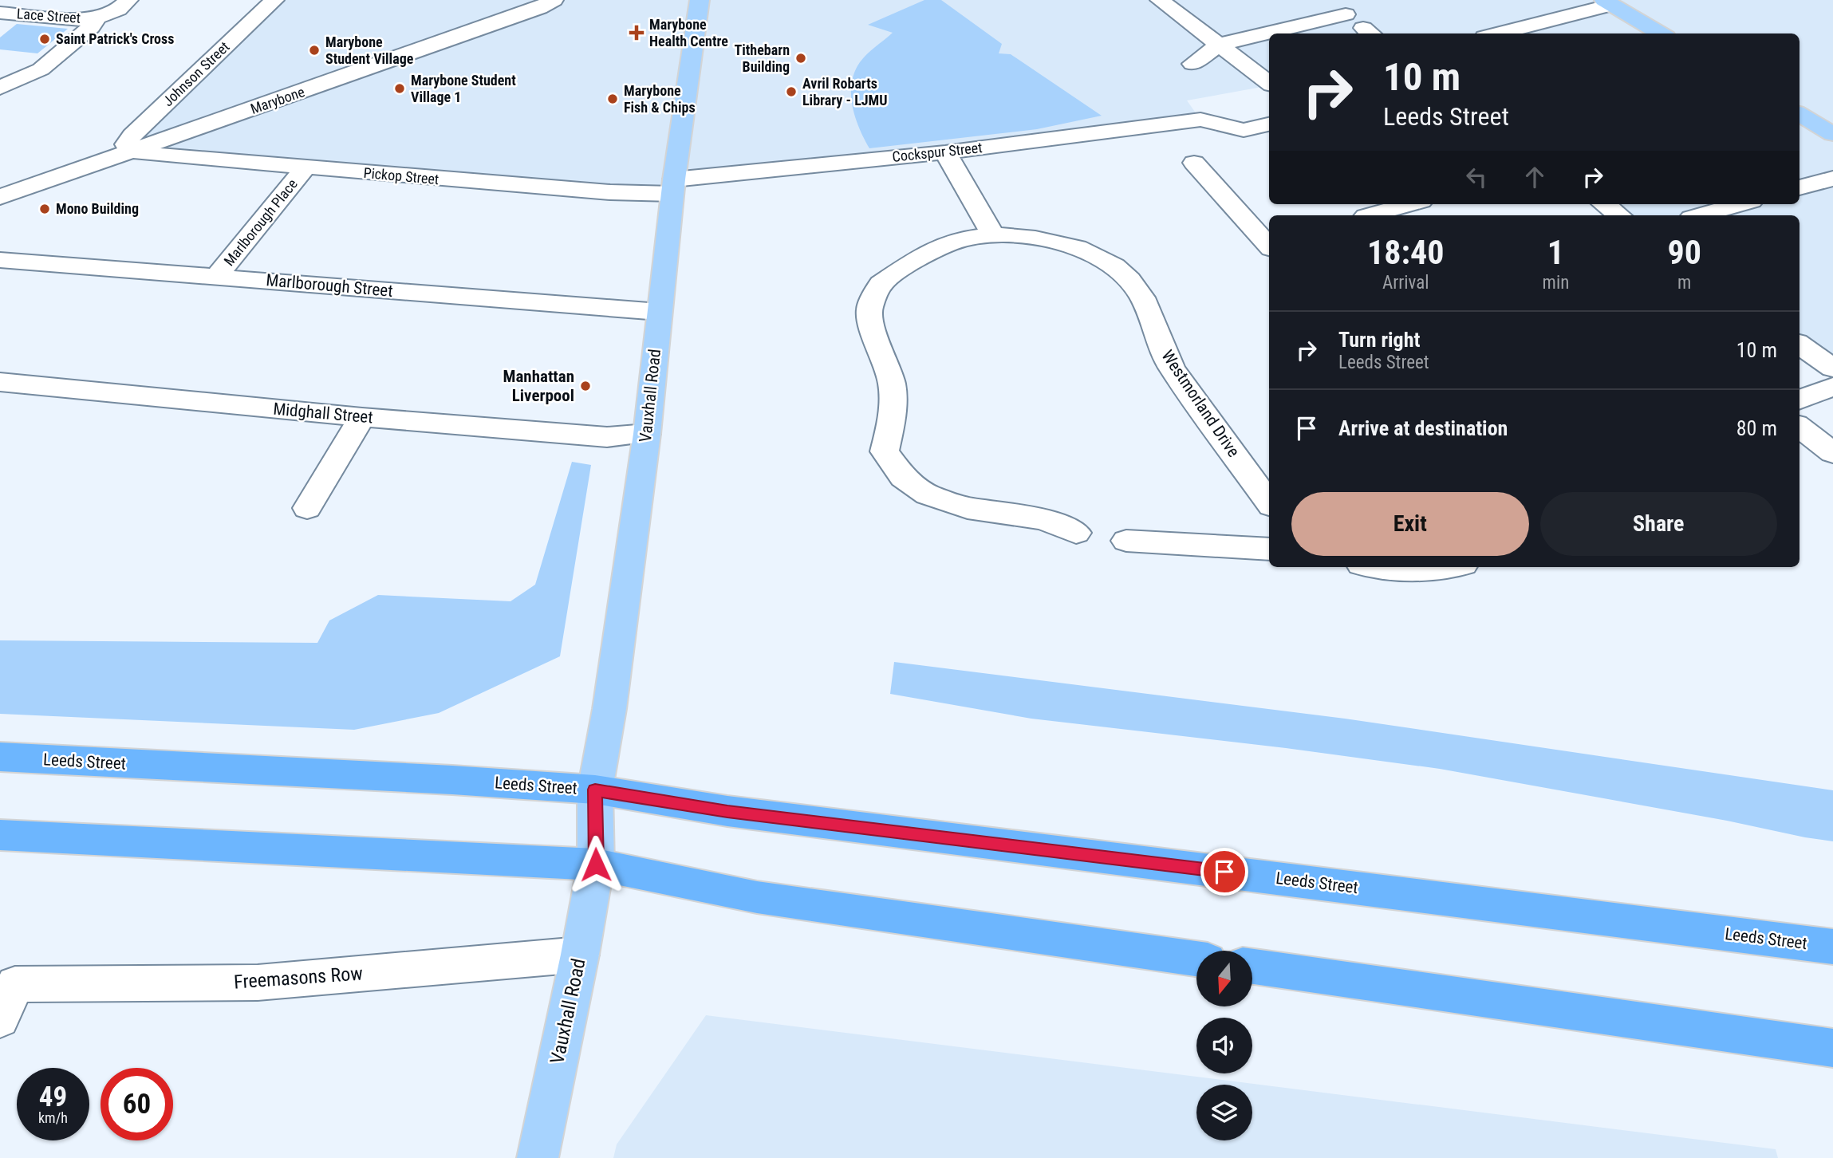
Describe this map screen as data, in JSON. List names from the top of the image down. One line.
{"streets":{"highway":["Leeds Street"],"main road":["Vauxhall Road"],"street":["Lace Street","Johnson Street","Marybone","Cockspur Street","Pickop Street","Marlborough Place","Marlborough Street","Westmorland Drive","Midghall Street","Freemasons Row"]},"crossings":[["Johnson Street","Marybone"],["Johnson Street","Pickop Street"],["Marybone","Pickop Street"],["Cockspur Street","Pickop Street"],["Cockspur Street","Vauxhall Road"],["Pickop Street","Marlborough Place"],["Pickop Street","Vauxhall Road"],["Marlborough Place","Marlborough Street"],["Marlborough Street","Vauxhall Road"],["Vauxhall Road","Midghall Street"],["Vauxhall Road","Leeds Street"],["Vauxhall Road","Freemasons Row"]],"places":{"health":["Marybone Health Centre"],"other":["Saint Patrick's Cross","Marybone Student Village","Tithebarn Building","Marybone Student Village 1","Avril Robarts Library - LJMU","Marybone Fish & Chips","Mono Building","Manhattan Liverpool"]},"north":"bottom","page":{"turn":["10 m","Leeds Street"],"eta":["18:40","Arrival","1","min","90","m"],"list":[{"name":"Turn right","note":"Leeds Street","value":"10 m"},{"name":"Arrive at destination","value":"80 m"}],"buttons":["Exit","Share"],"speed":"49 km/h","limit":"60"}}
